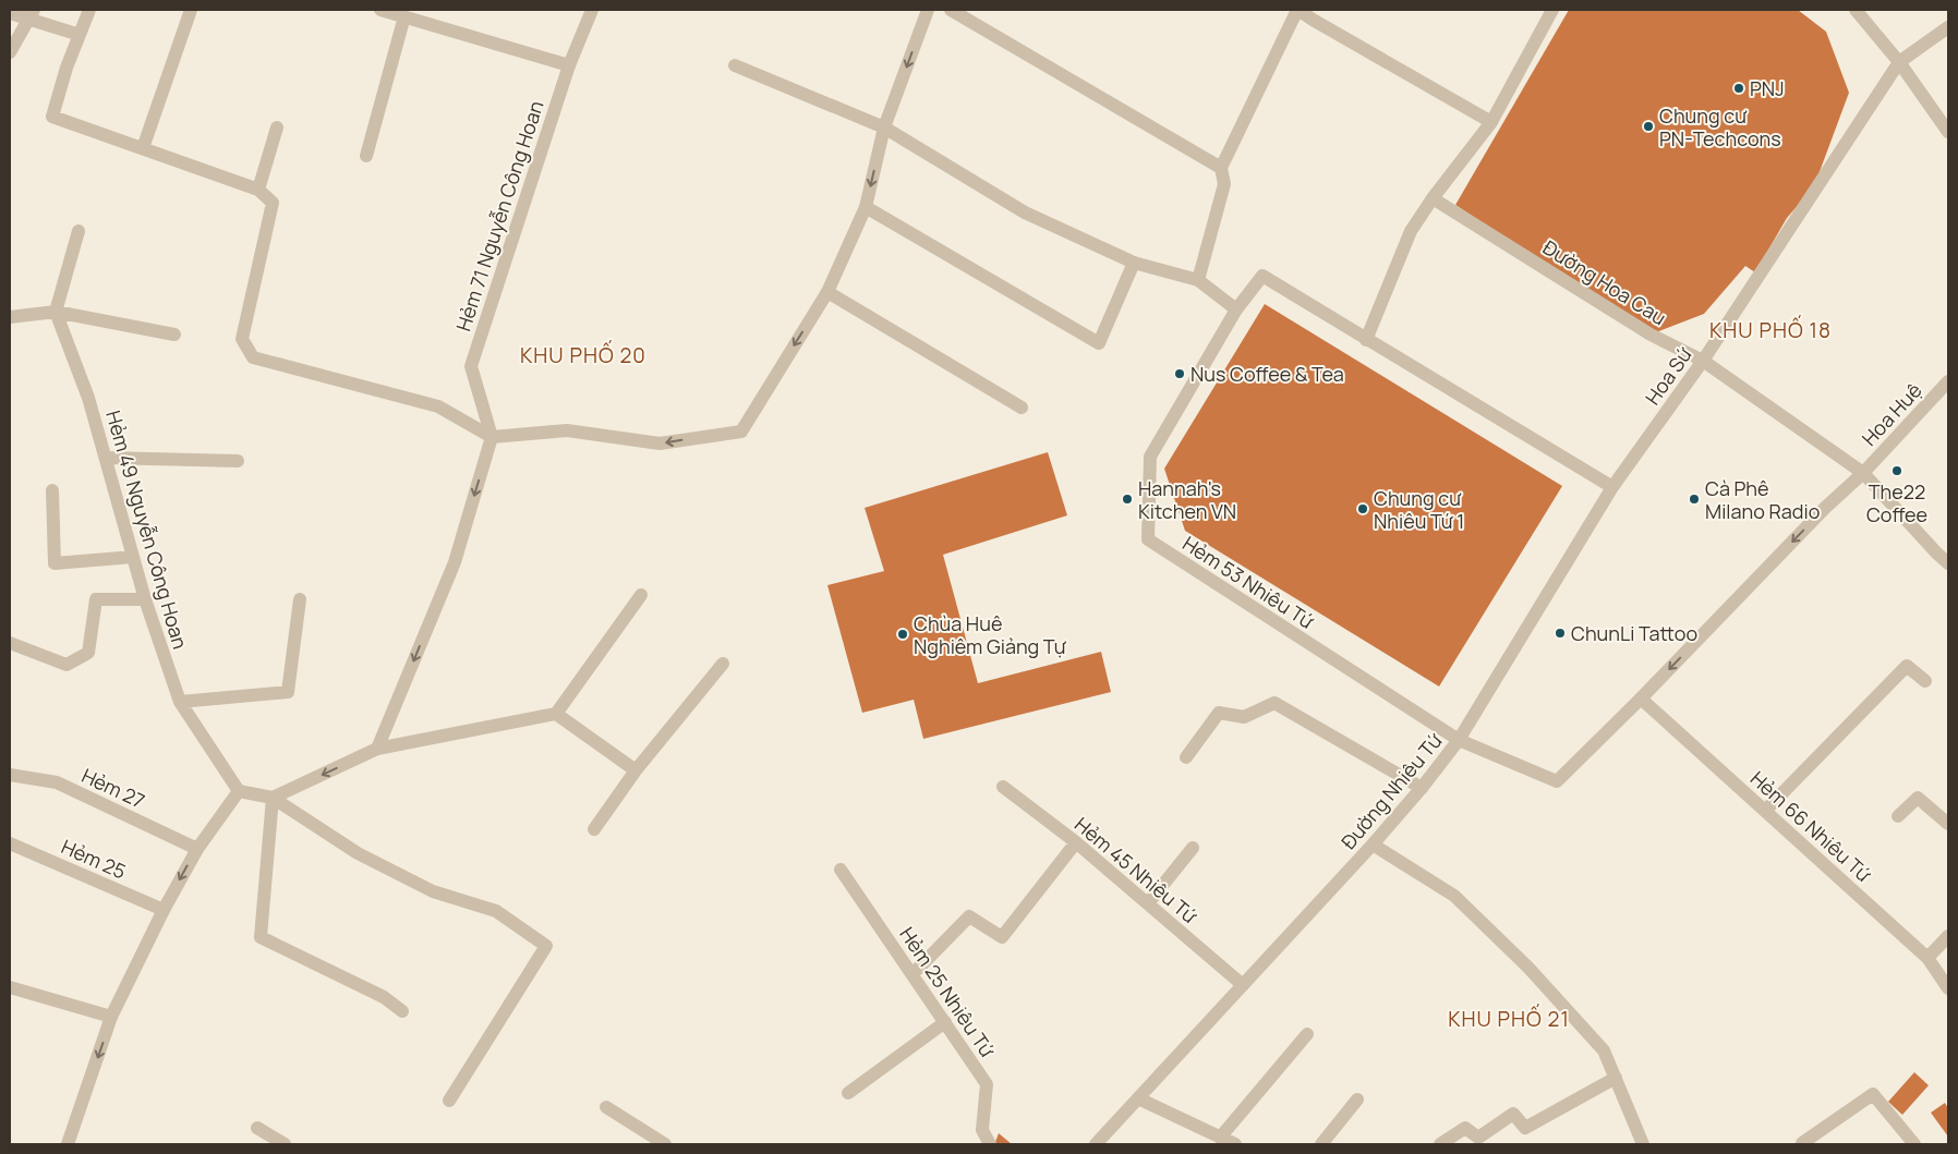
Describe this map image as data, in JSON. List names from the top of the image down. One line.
{"streets":{"street":["Hẻm 71 Nguyễn Công Hoan","Đường Hoa Cau","Hoa Sứ","Hoa Huệ","Hẻm 49 Nguyễn Công Hoan","Hẻm 53 Nhiêu Tứ","Hẻm 27","Đường Nhiêu Tứ","Hẻm 66 Nhiêu Tứ","Hẻm 25","Hẻm 45 Nhiêu Tứ","Hẻm 25 Nhiêu Tứ"]},"crossings":[["Đường Hoa Cau","Hoa Sứ"],["Đường Hoa Cau","Hoa Huệ"],["Đường Hoa Cau","Đường Nhiêu Tứ"],["Hoa Sứ","Hẻm 53 Nhiêu Tứ"],["Hoa Sứ","Đường Nhiêu Tứ"],["Hoa Huệ","Đường Nhiêu Tứ"],["Hẻm 53 Nhiêu Tứ","Đường Nhiêu Tứ"],["Đường Nhiêu Tứ","Hẻm 66 Nhiêu Tứ"],["Đường Nhiêu Tứ","Hẻm 45 Nhiêu Tứ"]],"districts":["KHU PHỐ 18","KHU PHỐ 20","KHU PHỐ 21"],"places":["PNJ","Chung cư PN-Techcons","Nus Coffee & Tea","The22 Coffee","Hannah's Kitchen VN","Cà Phê Milano Radio","Chung cư Nhiêu Tứ 1","ChunLi Tattoo","Chùa Huê Nghiêm Giảng Tự"]}
